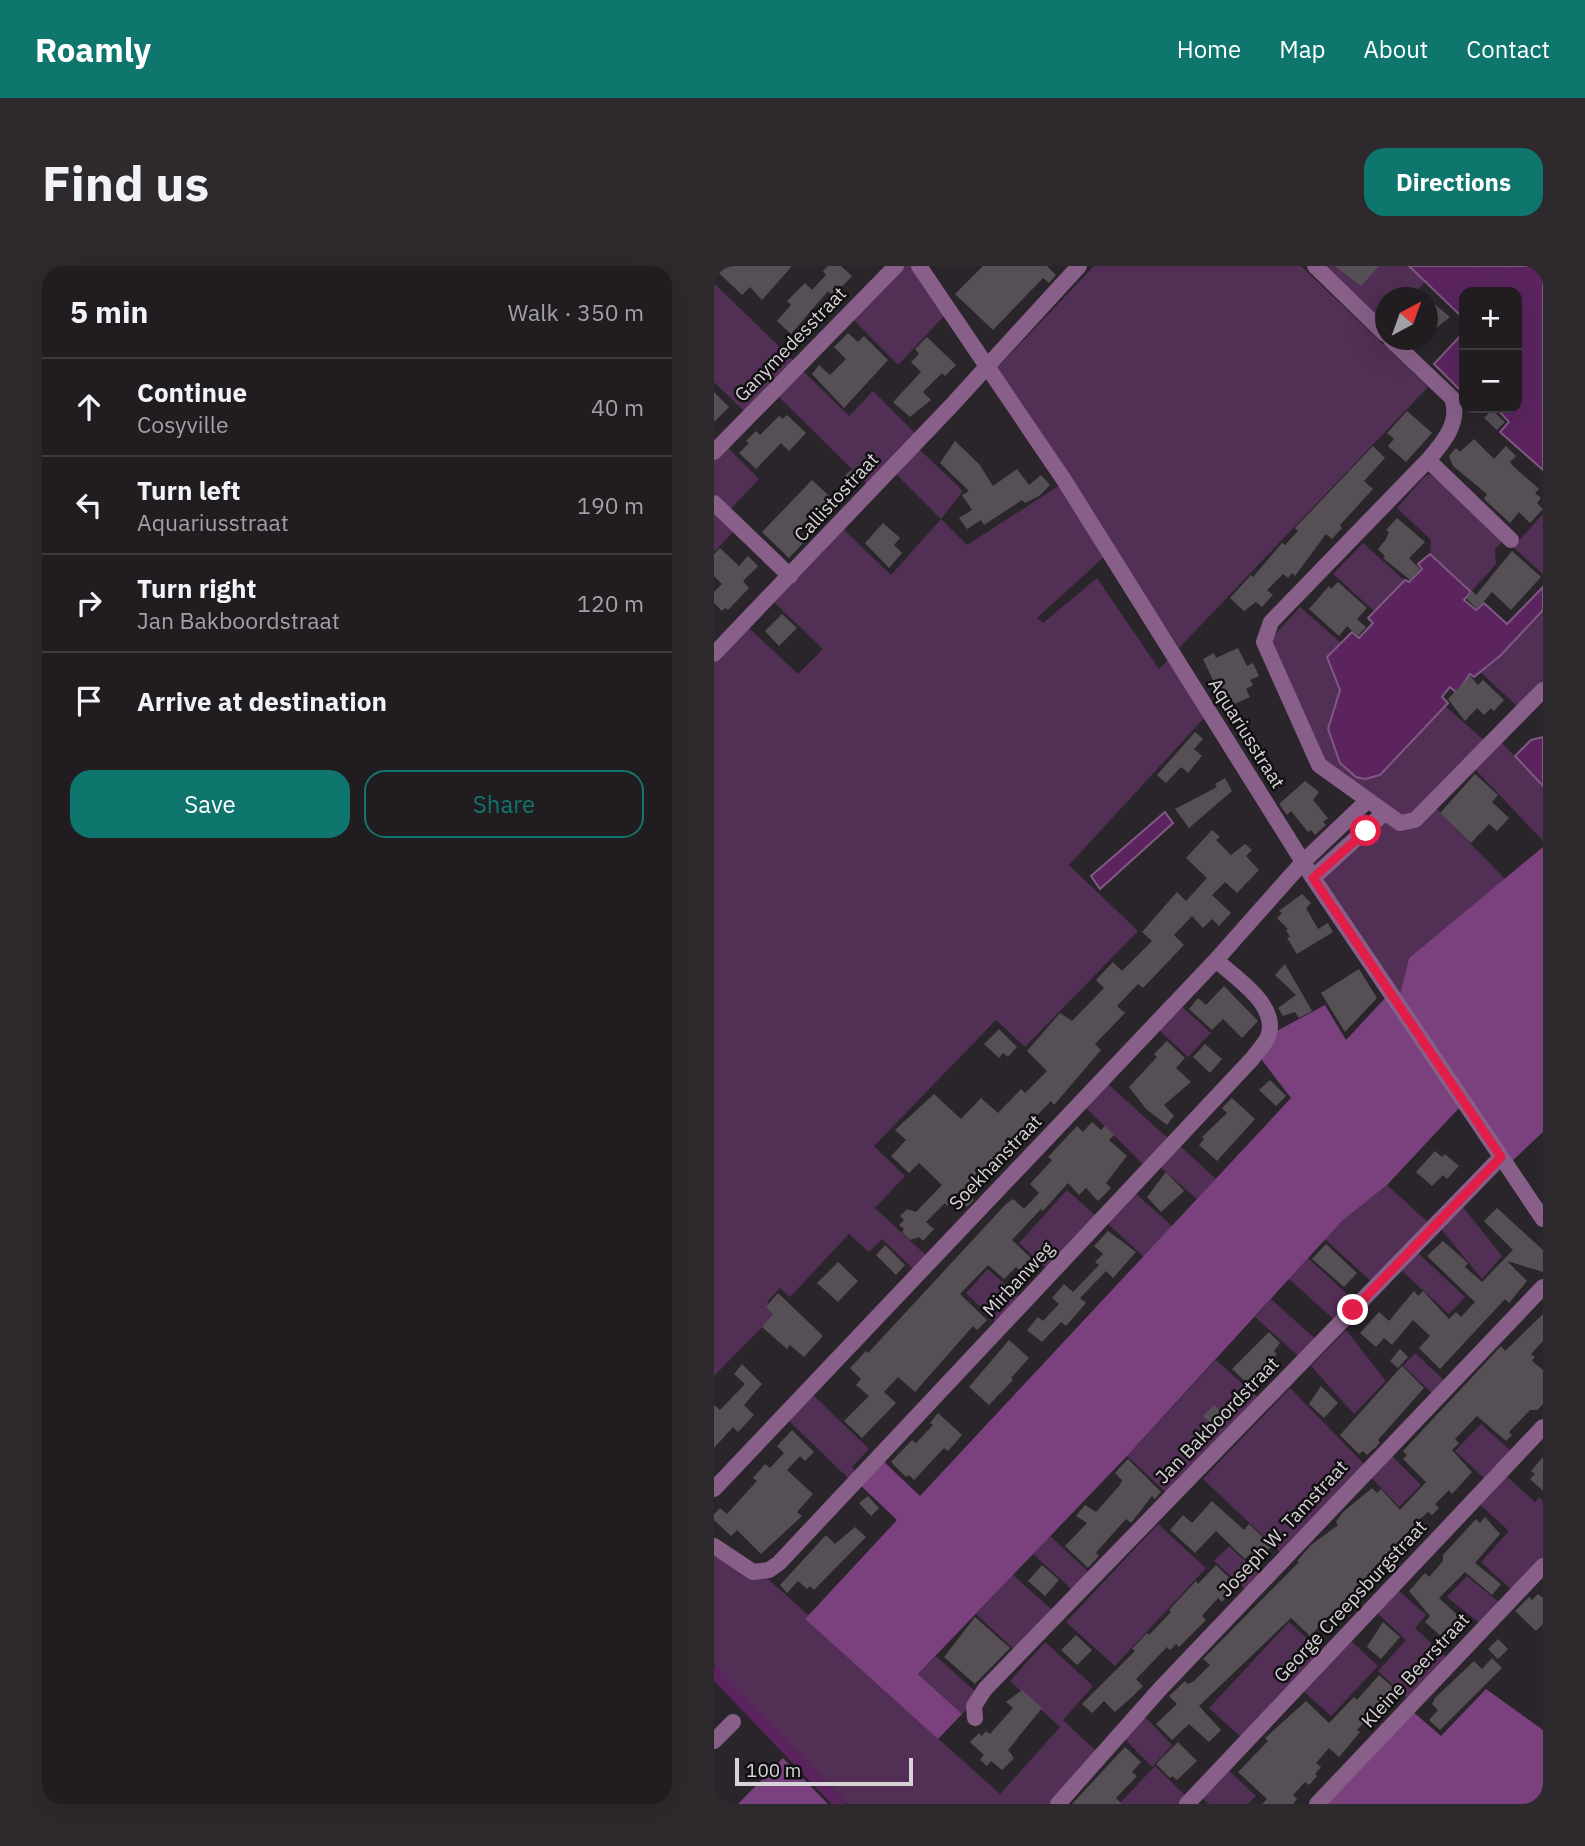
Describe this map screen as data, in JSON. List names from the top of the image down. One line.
{"streets":{"street":["Ganymedesstraat","Callistostraat","Aquariusstraat","Soekhanstraat","Mirbanweg","Jan Bakboordstraat","Joseph W. Tamstraat","George Creepsburgstraat","Kleine Beerstraat"]},"crossings":[["Callistostraat","Aquariusstraat"],["Aquariusstraat","Soekhanstraat"],["Aquariusstraat","Jan Bakboordstraat"],["Soekhanstraat","Mirbanweg"]],"scale_bar":"100 m","north":"top right","page":{"header":"Roamly","nav":["Home","Map","About","Contact"],"buttons":["Directions",["Save","Share"]],"title":"Find us","heading":["5 min","Walk · 350 m"],"map_buttons":["+","−"],"list":[["Continue","Cosyville","40 m"],["Turn left","Aquariusstraat","190 m"],["Turn right","Jan Bakboordstraat","120 m"],"Arrive at destination"],"scale":"100 m"}}
